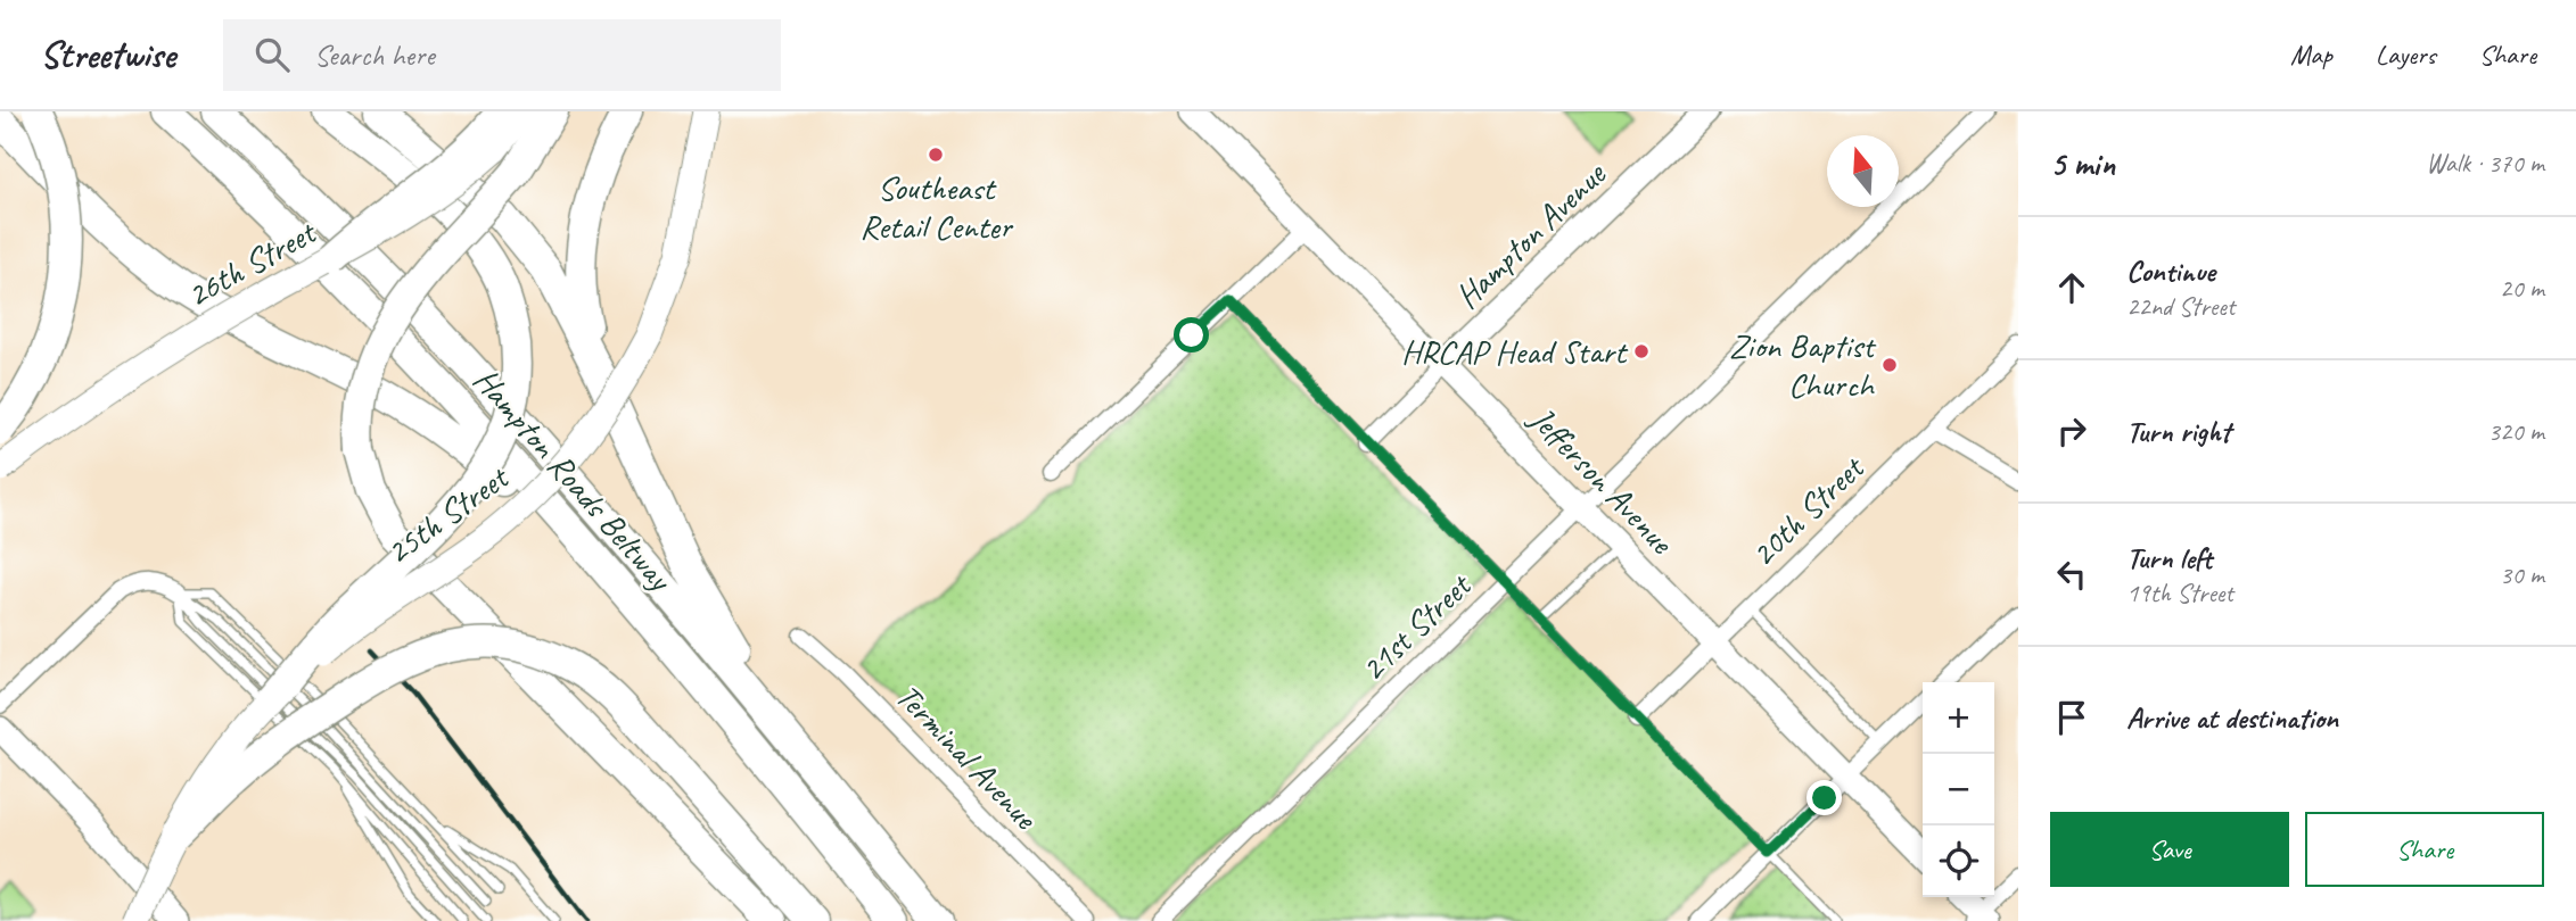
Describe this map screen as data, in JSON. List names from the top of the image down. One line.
{"streets":{"highway":["Hampton Roads Beltway"],"main road":["Hampton Avenue","26th Street","Jefferson Avenue","25th Street"],"street":["20th Street","21st Street","Terminal Avenue"]},"crossings":[["Hampton Avenue","Jefferson Avenue"],["Jefferson Avenue","20th Street"],["Jefferson Avenue","21st Street"]],"places":["Southeast Retail Center","HRCAP Head Start","Zion Baptist Church"],"north":"top","page":{"header":"Streetwise","search":"Search here","nav":["Map","Layers","Share"],"heading":["5 min","Walk · 370 m"],"list":[["Continue","22nd Street","20 m"],["Turn right","320 m"],["Turn left","19th Street","30 m"],"Arrive at destination"],"map_buttons":["+","−"],"buttons":["Save","Share"]}}
